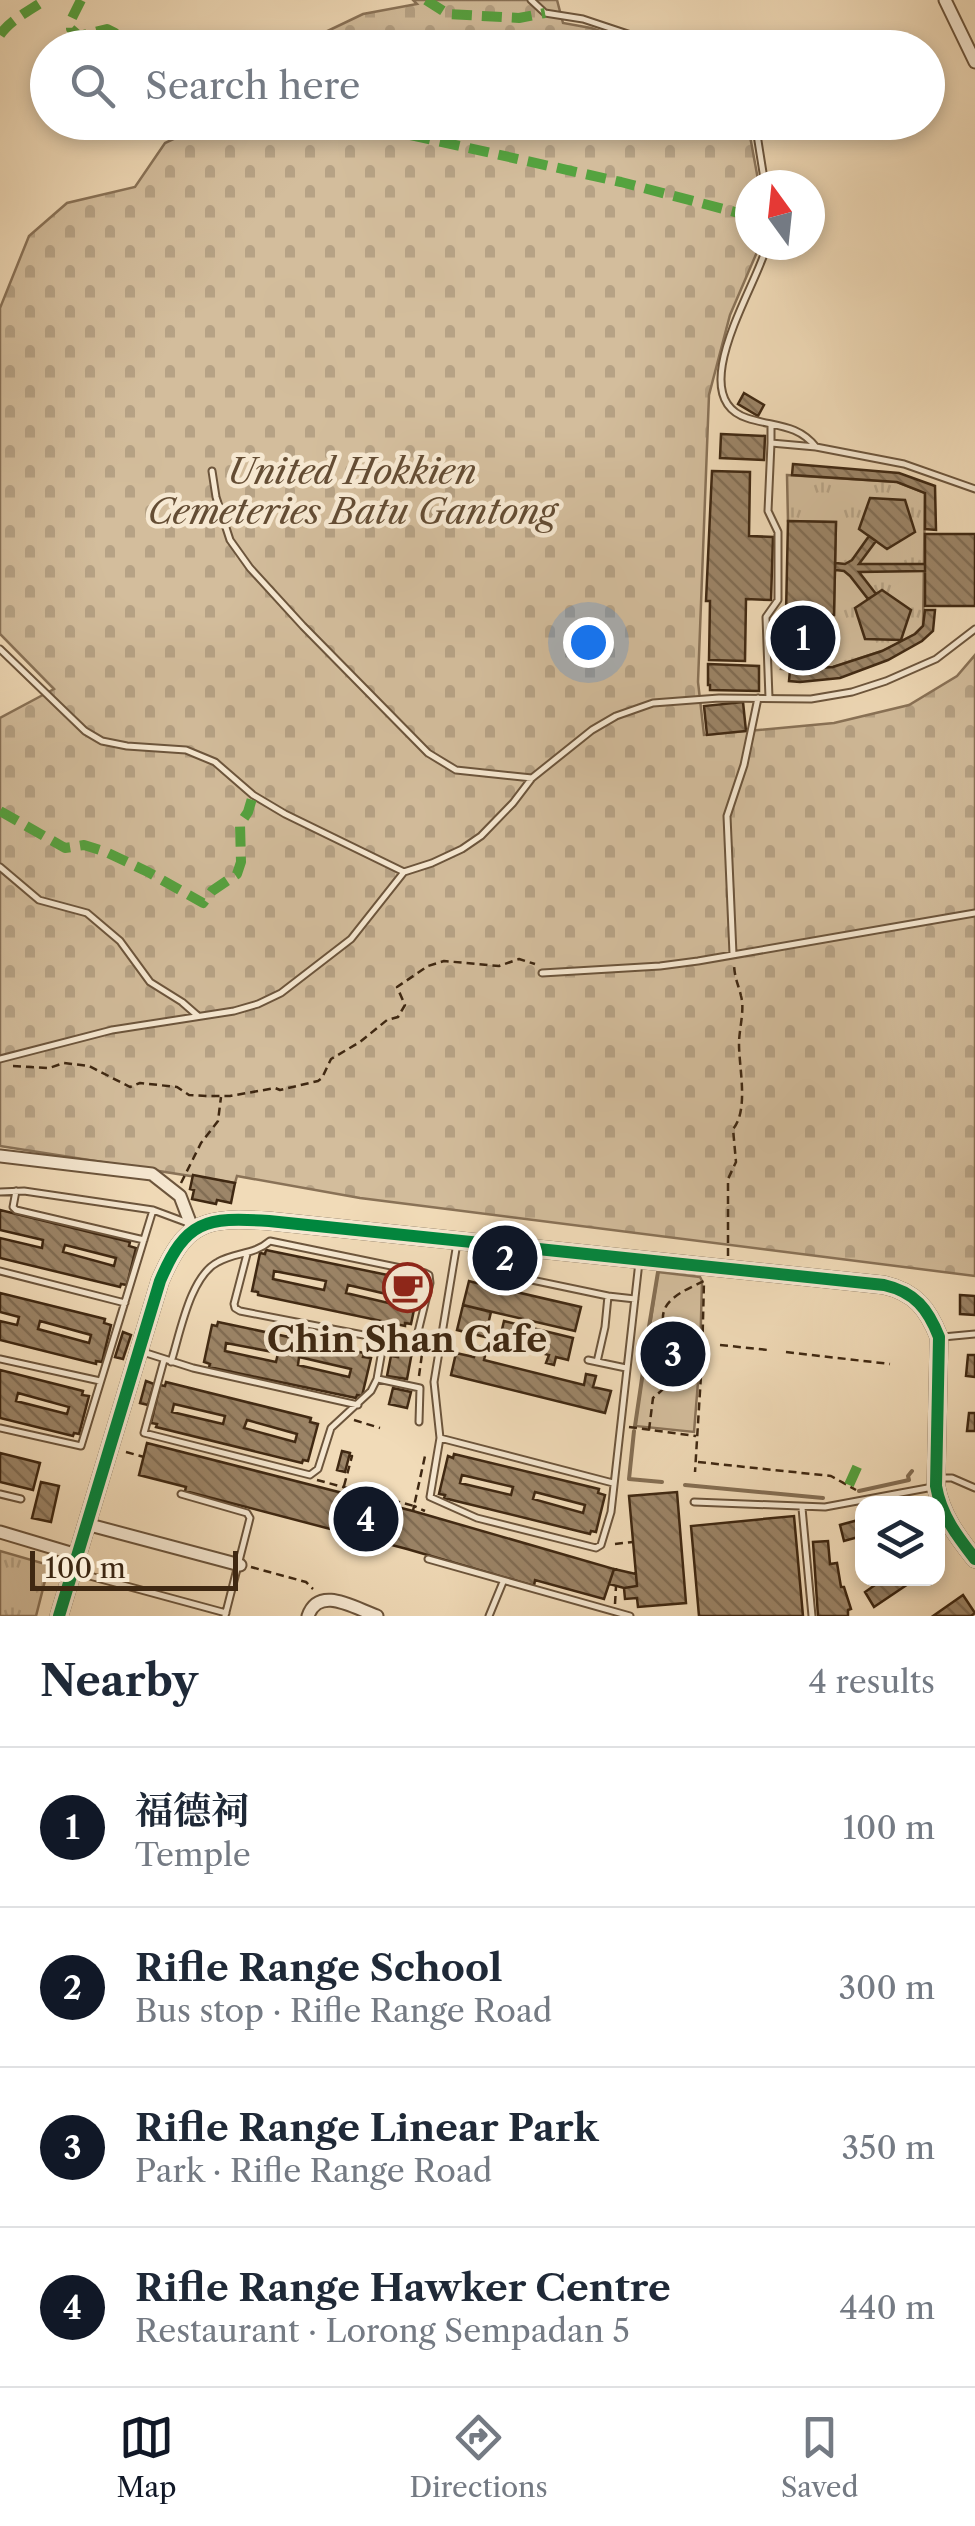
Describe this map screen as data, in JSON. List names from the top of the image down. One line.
{"parks":["United Hokkien Cemeteries Batu Gantong"],"places":{"cafe":["Chin Shan Cafe"]},"scale_bar":"100 m","north":"top","page":{"search":"Search here","pins":["1","2","3","4"],"scale":"100 m","heading":["Nearby","4 results"],"list":[{"mark":"1","name":"福德祠","note":"Temple","value":"100 m"},{"mark":"2","name":"Rifle Range School","note":"Bus stop · Rifle Range Road","value":"300 m"},{"mark":"3","name":"Rifle Range Linear Park","note":"Park · Rifle Range Road","value":"350 m"},{"mark":"4","name":"Rifle Range Hawker Centre","note":"Restaurant · Lorong Sempadan 5","value":"440 m"}],"nav":["Map","Directions","Saved"]}}
